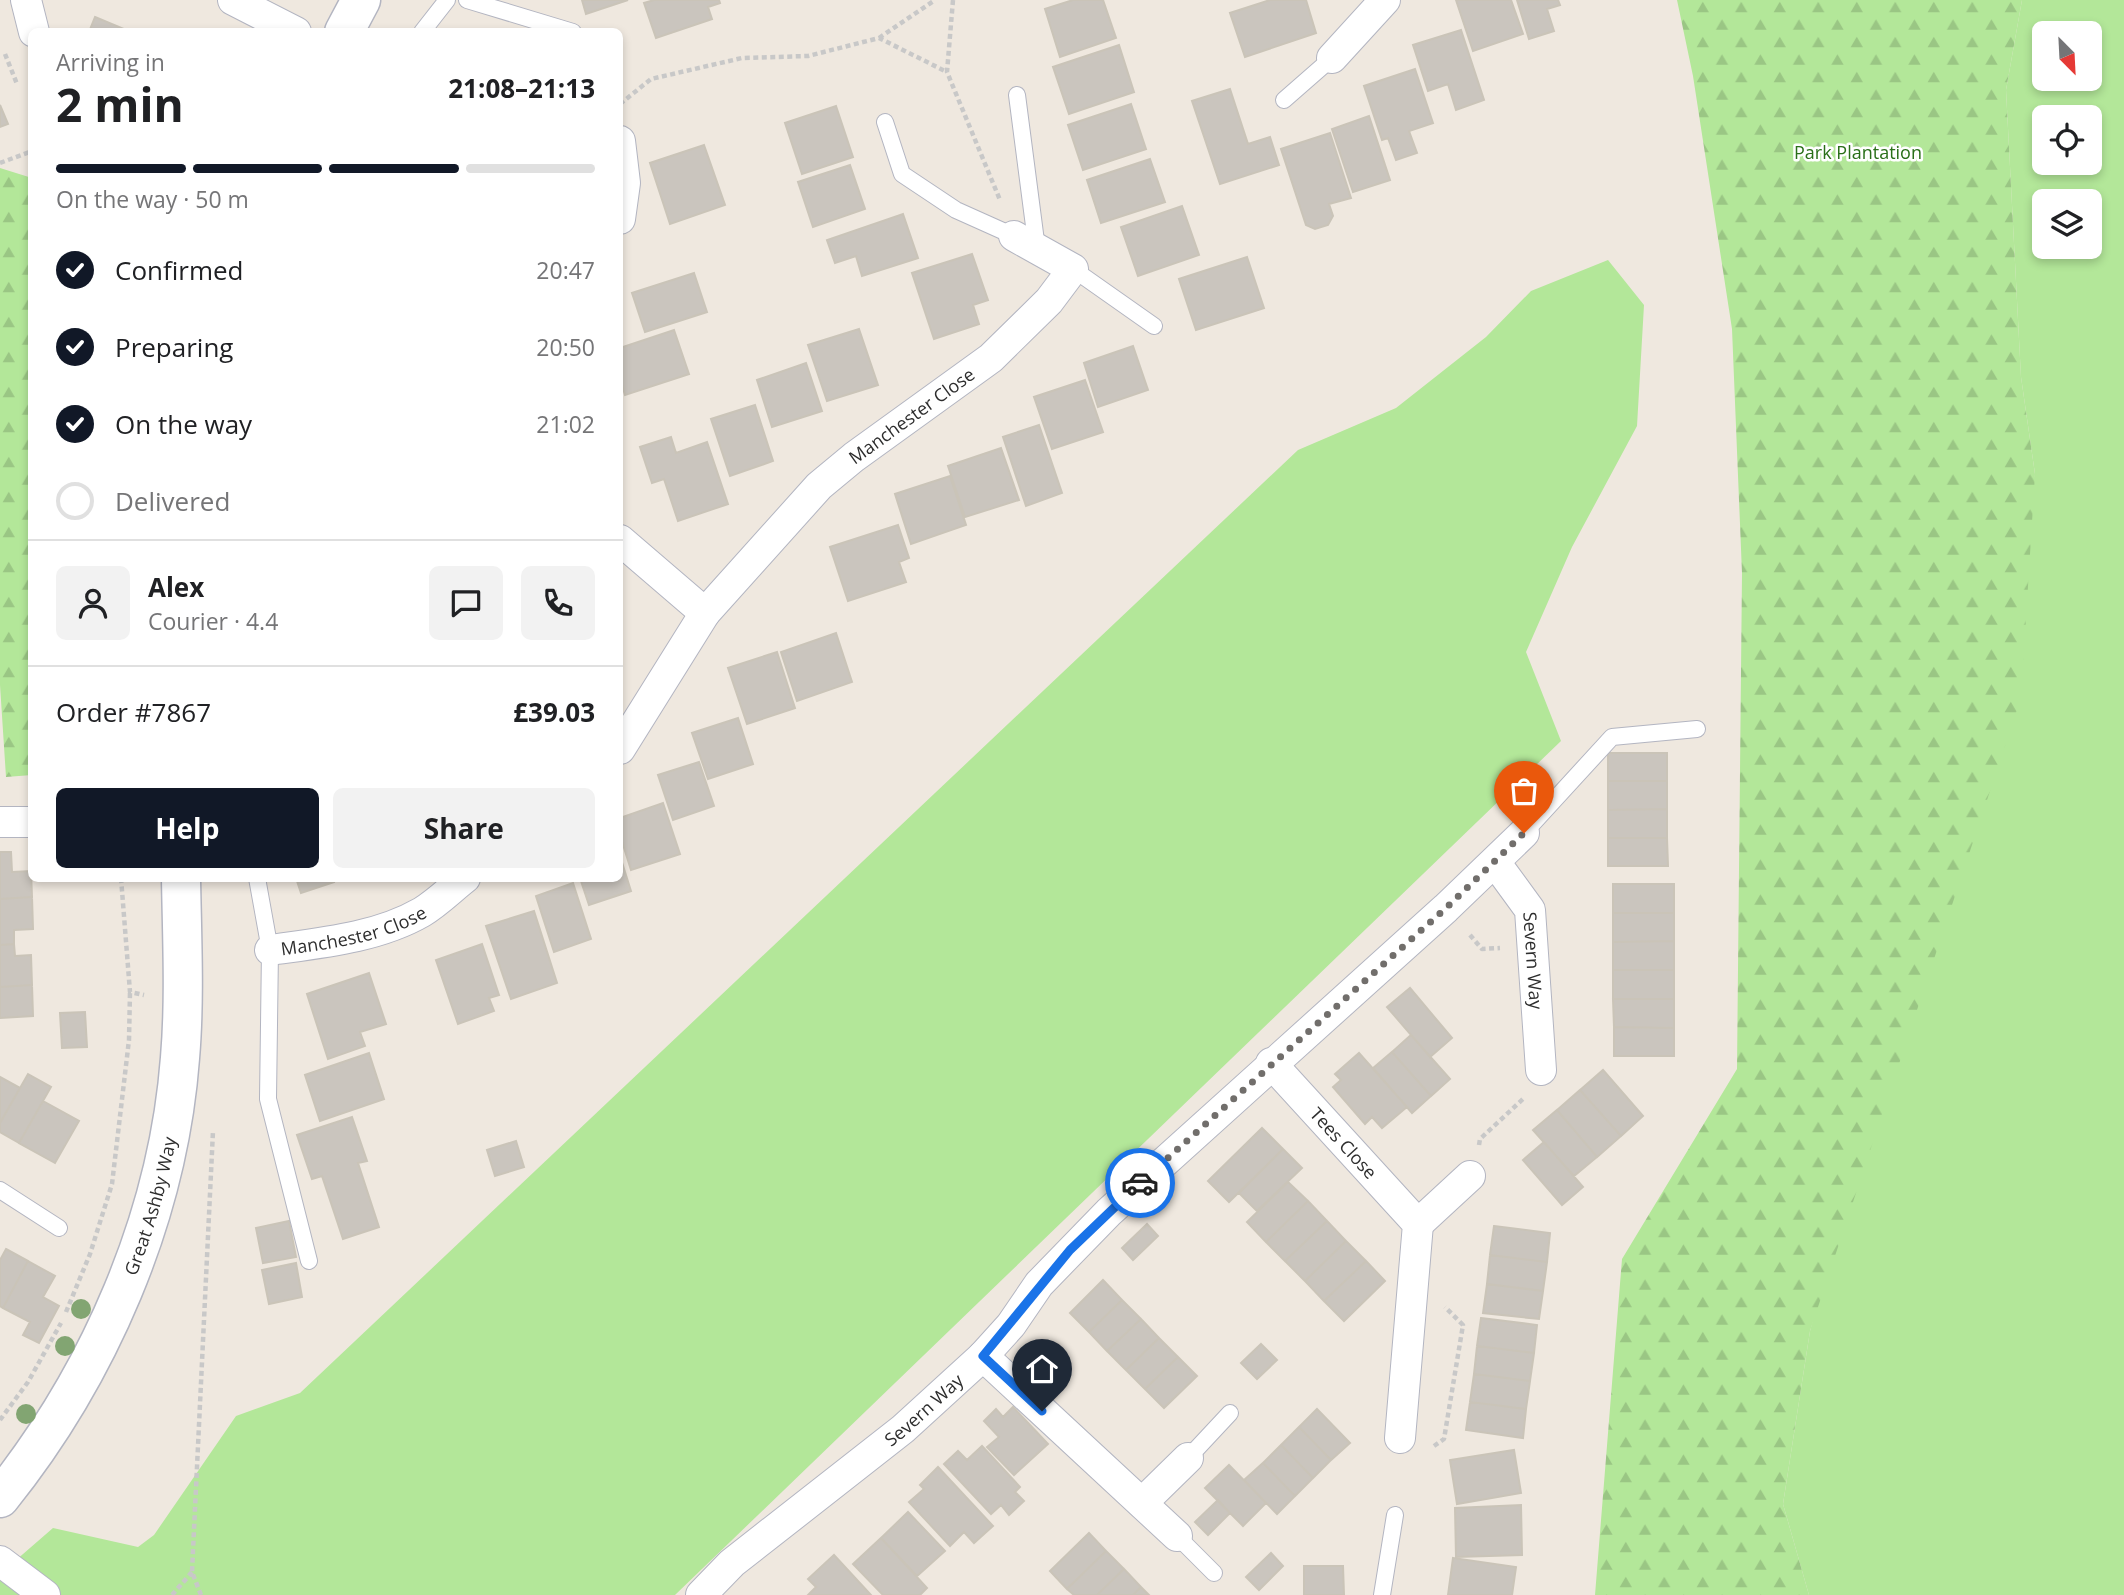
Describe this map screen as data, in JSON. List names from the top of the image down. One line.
{"streets":{"street":["Manchester Close","Severn Way","Tees Close","Great Ashby Way"]},"crossings":[["Severn Way","Tees Close"]],"parks":["Park Plantation"],"north":"bottom right","page":{"heading":["2 min","Arriving in","21:08–21:13"],"panel":["Alex","Courier · 4.4","Order #7867","£39.03"],"bar":"On the way · 50 m","list":[["Confirmed","20:47"],["Preparing","20:50"],["On the way","21:02"],"Delivered"],"buttons":["Help","Share"]}}
